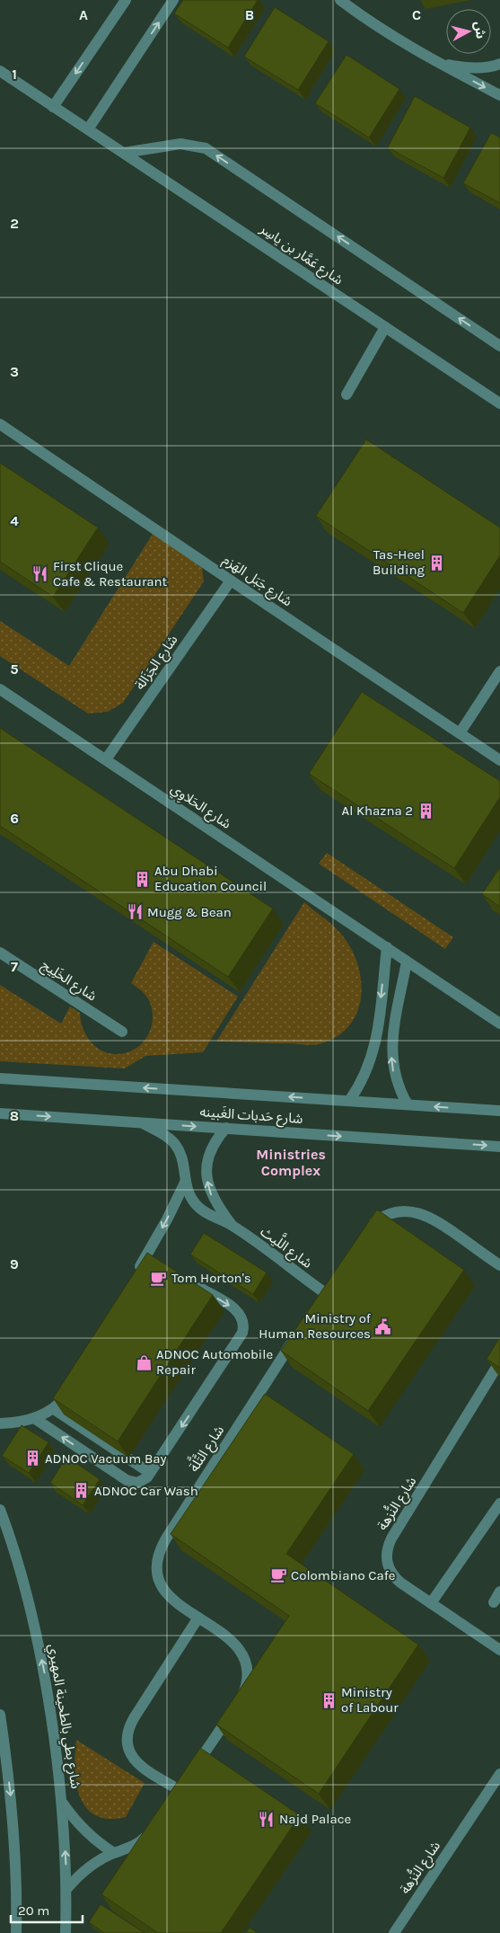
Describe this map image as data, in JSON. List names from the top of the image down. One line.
{"streets":{"street":["شارع عَمَّار بن ياسِر","شارع جَبَل الهَزم","شارع الجَزَالة","شارع الحَلاوِي","شارع الخَلِيج","شارع حَدبات الغَبينه","شارع اللَّيث","شارع التَّلَّة","شارع النُّزهة","شارع بطي بالطحينة المهيري"]},"crossings":[["شارع جَبَل الهَزم","شارع الجَزَالة"],["شارع الجَزَالة","شارع الحَلاوِي"],["شارع حَدبات الغَبينه","شارع اللَّيث"]],"districts":["Ministries Complex"],"places":{"building":["Tas-Heel Building","Al Khazna 2","Abu Dhabi Education Council","ADNOC Vacuum Bay","ADNOC Car Wash","Ministry of Labour"],"restaurant":["First Clique Cafe & Restaurant","Mugg & Bean","Najd Palace"],"cafe":["Tom Horton's","Colombiano Cafe"],"public building":["Ministry of Human Resources"],"shop":["ADNOC Automobile Repair"]},"scale_bar":"20 m","north":"right","grid":{"columns":["A","B","C"],"rows":["1","2","3","4","5","6","7","8","9"]}}
